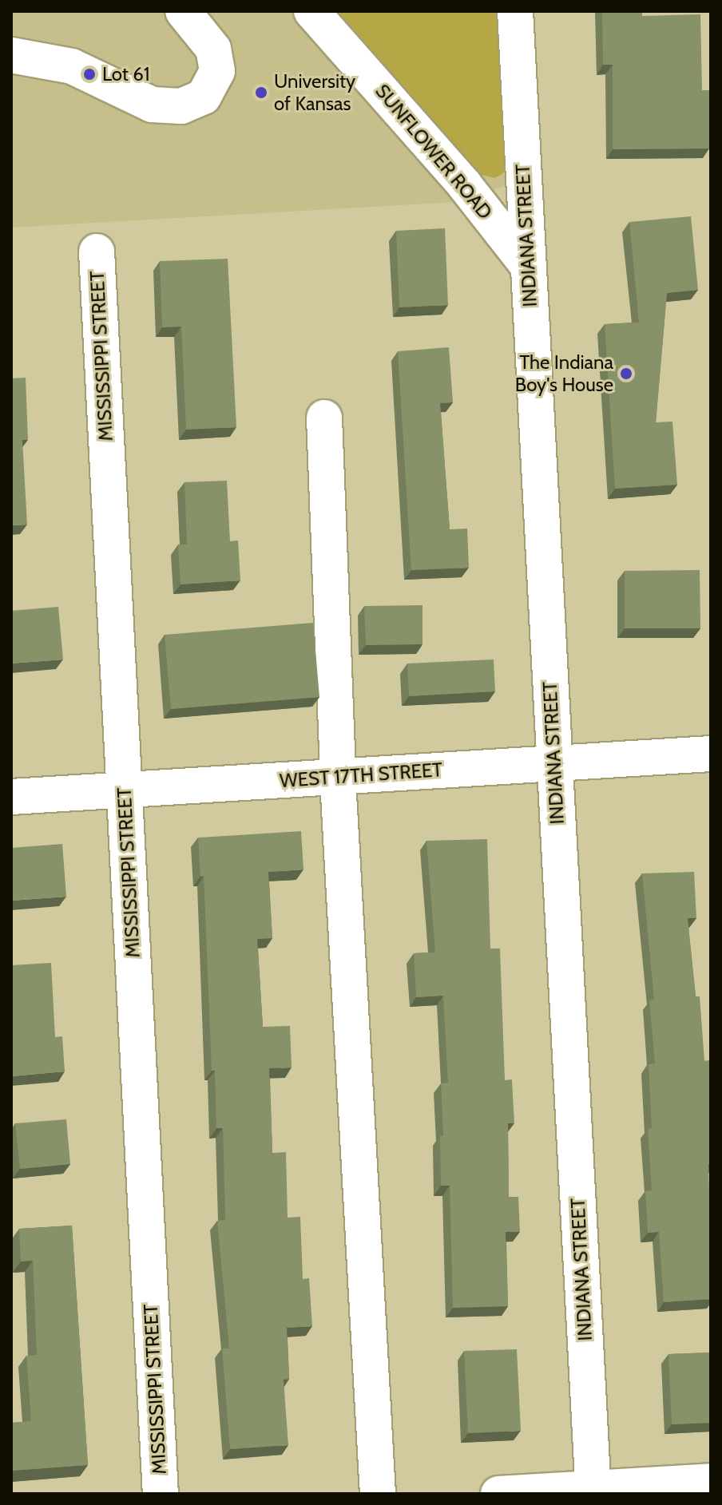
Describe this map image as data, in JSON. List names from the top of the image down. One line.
{"streets":{"street":["SUNFLOWER ROAD","INDIANA STREET","MISSISSIPPI STREET","WEST 17TH STREET"]},"crossings":[["SUNFLOWER ROAD","INDIANA STREET"],["INDIANA STREET","WEST 17TH STREET"],["MISSISSIPPI STREET","WEST 17TH STREET"]],"places":["Lot 61","University of Kansas","The Indiana Boy's House"]}
